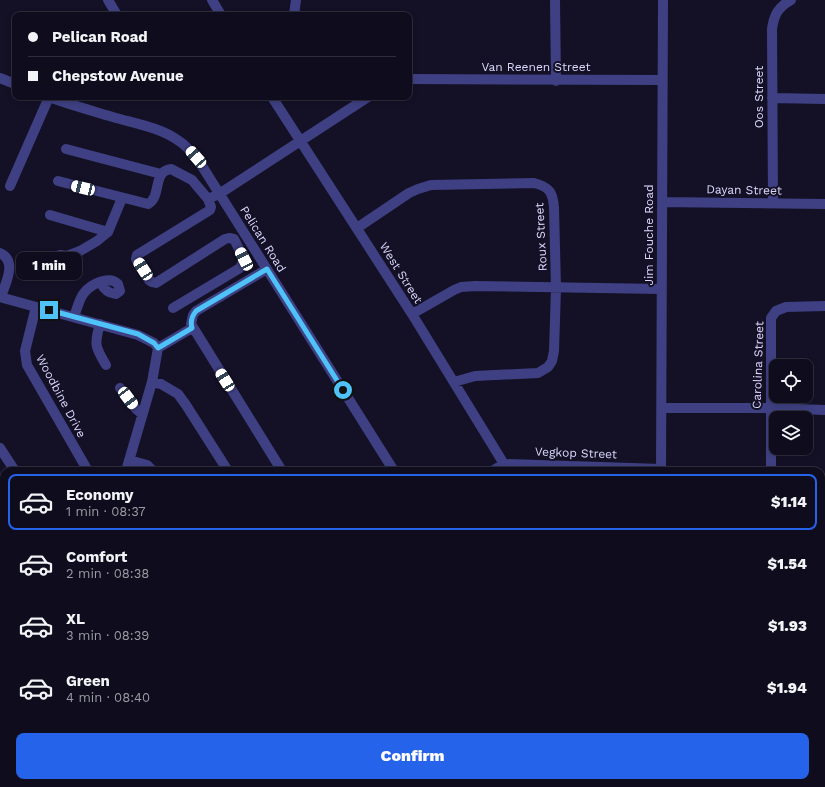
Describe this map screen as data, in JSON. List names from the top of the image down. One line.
{"streets":{"street":["Van Reenen Street","Oos Street","Dayan Street","Jim Fouche Road","Roux Street","Pelican Road","West Street","Carolina Street","Woodbine Drive","Vegkop Street"]},"crossings":[["Van Reenen Street","Jim Fouche Road"],["Oos Street","Dayan Street"],["Dayan Street","Jim Fouche Road"],["Roux Street","West Street"],["West Street","Vegkop Street"]],"page":{"banner":["Pelican Road","Chepstow Avenue"],"bubble":"1 min","list":[{"name":"Economy","note":"1 min · 08:37","value":"$1.14"},{"name":"Comfort","note":"2 min · 08:38","value":"$1.54"},{"name":"XL","note":"3 min · 08:39","value":"$1.93"},{"name":"Green","note":"4 min · 08:40","value":"$1.94"}],"buttons":"Confirm"}}
